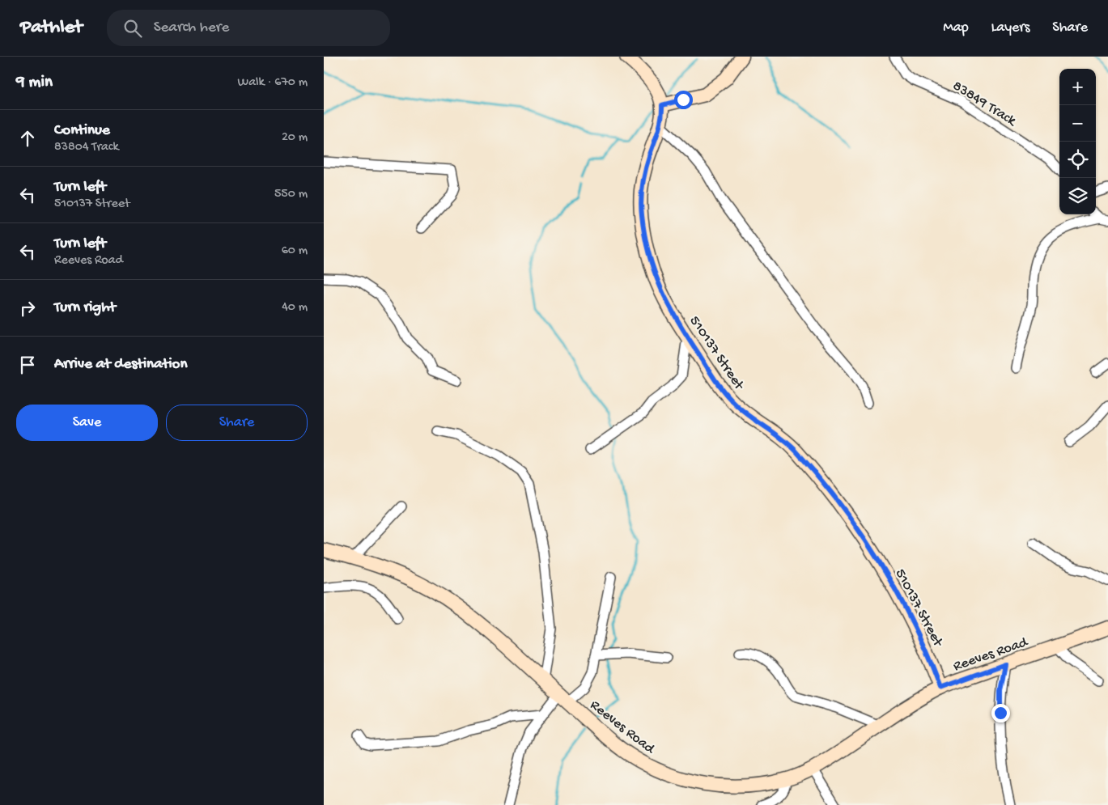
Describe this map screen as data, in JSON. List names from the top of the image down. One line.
{"streets":{"street":["83849 Track","510137 Street","Reeves Road"]},"crossings":[["510137 Street","Reeves Road"]],"page":{"header":"Pathlet","search":"Search here","nav":["Map","Layers","Share"],"heading":["9 min","Walk · 670 m"],"map_buttons":["+","−"],"list":[["Continue","83804 Track","20 m"],["Turn left","510137 Street","550 m"],["Turn left","Reeves Road","60 m"],["Turn right","40 m"],"Arrive at destination"],"buttons":["Save","Share"]}}
